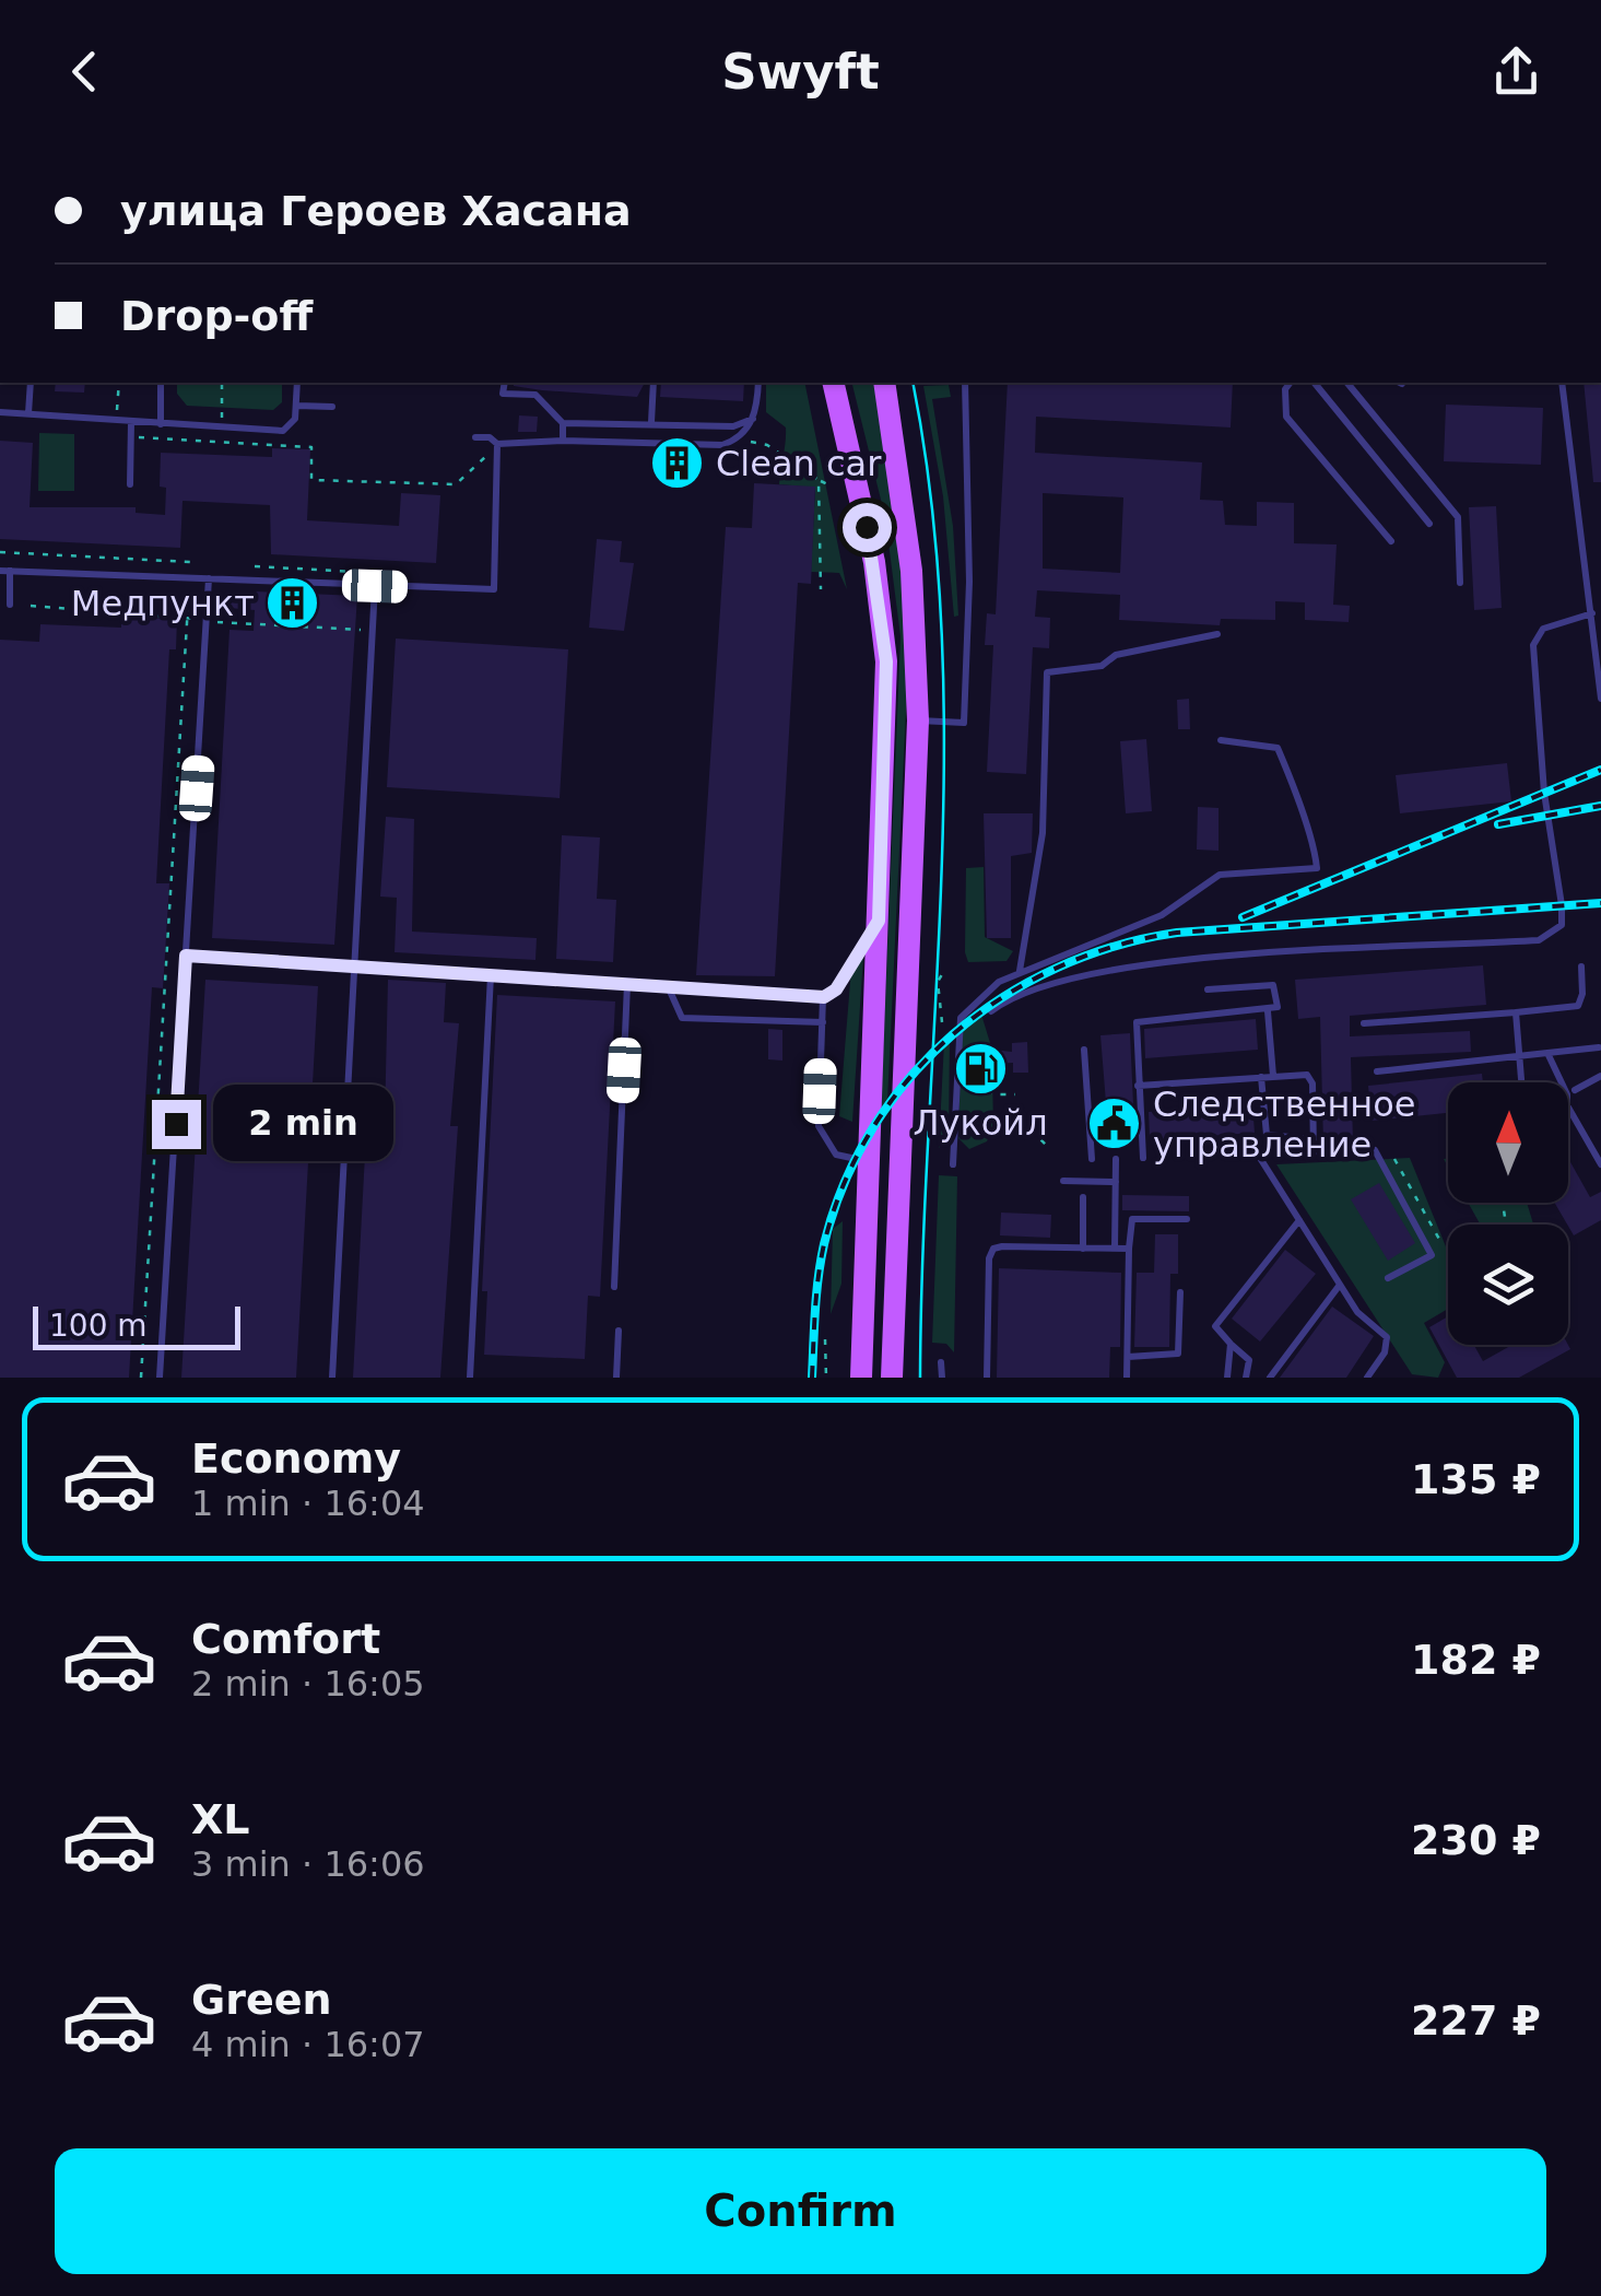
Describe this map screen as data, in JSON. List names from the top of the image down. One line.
{"places":{"building":["Clean car","Медпункт"],"fuel station":["Лукойл"],"public building":["Следственное управление"]},"scale_bar":"100 m","north":"top","page":{"header":"Swyft","banner":["улица Героев Хасана","Drop-off"],"bubble":"2 min","scale":"100 m","list":[{"name":"Economy","note":"1 min · 16:04","value":"135 ₽"},{"name":"Comfort","note":"2 min · 16:05","value":"182 ₽"},{"name":"XL","note":"3 min · 16:06","value":"230 ₽"},{"name":"Green","note":"4 min · 16:07","value":"227 ₽"}],"buttons":"Confirm"}}
